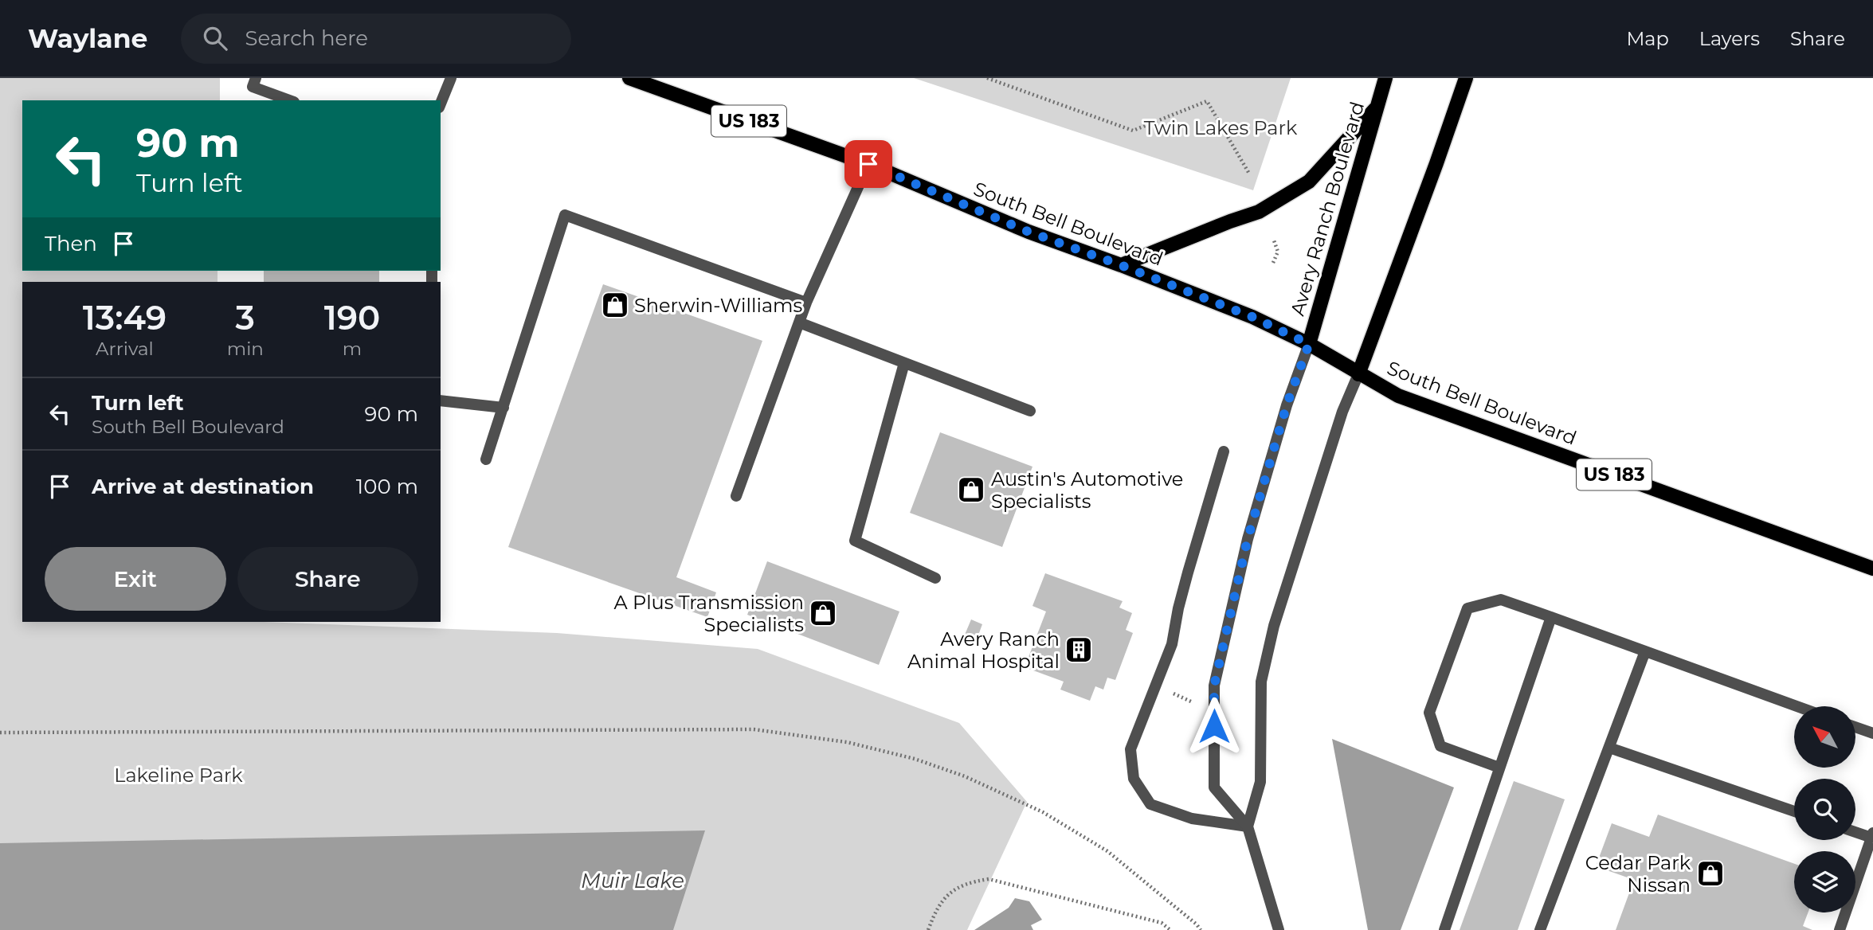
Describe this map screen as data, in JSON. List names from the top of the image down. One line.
{"streets":{"main road":["US 183","Avery Ranch Boulevard","South Bell Boulevard"]},"crossings":[["US 183","South Bell Boulevard"],["Avery Ranch Boulevard","South Bell Boulevard"]],"water":["Muir Lake"],"parks":["Twin Lakes Park","Lakeline Park"],"places":{"shop":["Sherwin-Williams","Austin's Automotive Specialists","A Plus Transmission Specialists","Cedar Park Nissan"],"building":["Avery Ranch Animal Hospital"]},"north":"top left","page":{"header":"Waylane","search":"Search here","nav":["Map","Layers","Share"],"turn":["90 m","Turn left"],"then":"Then","eta":["13:49","Arrival","3","min","190","m"],"list":[{"name":"Turn left","note":"South Bell Boulevard","value":"90 m"},{"name":"Arrive at destination","value":"100 m"}],"buttons":["Exit","Share"]}}
